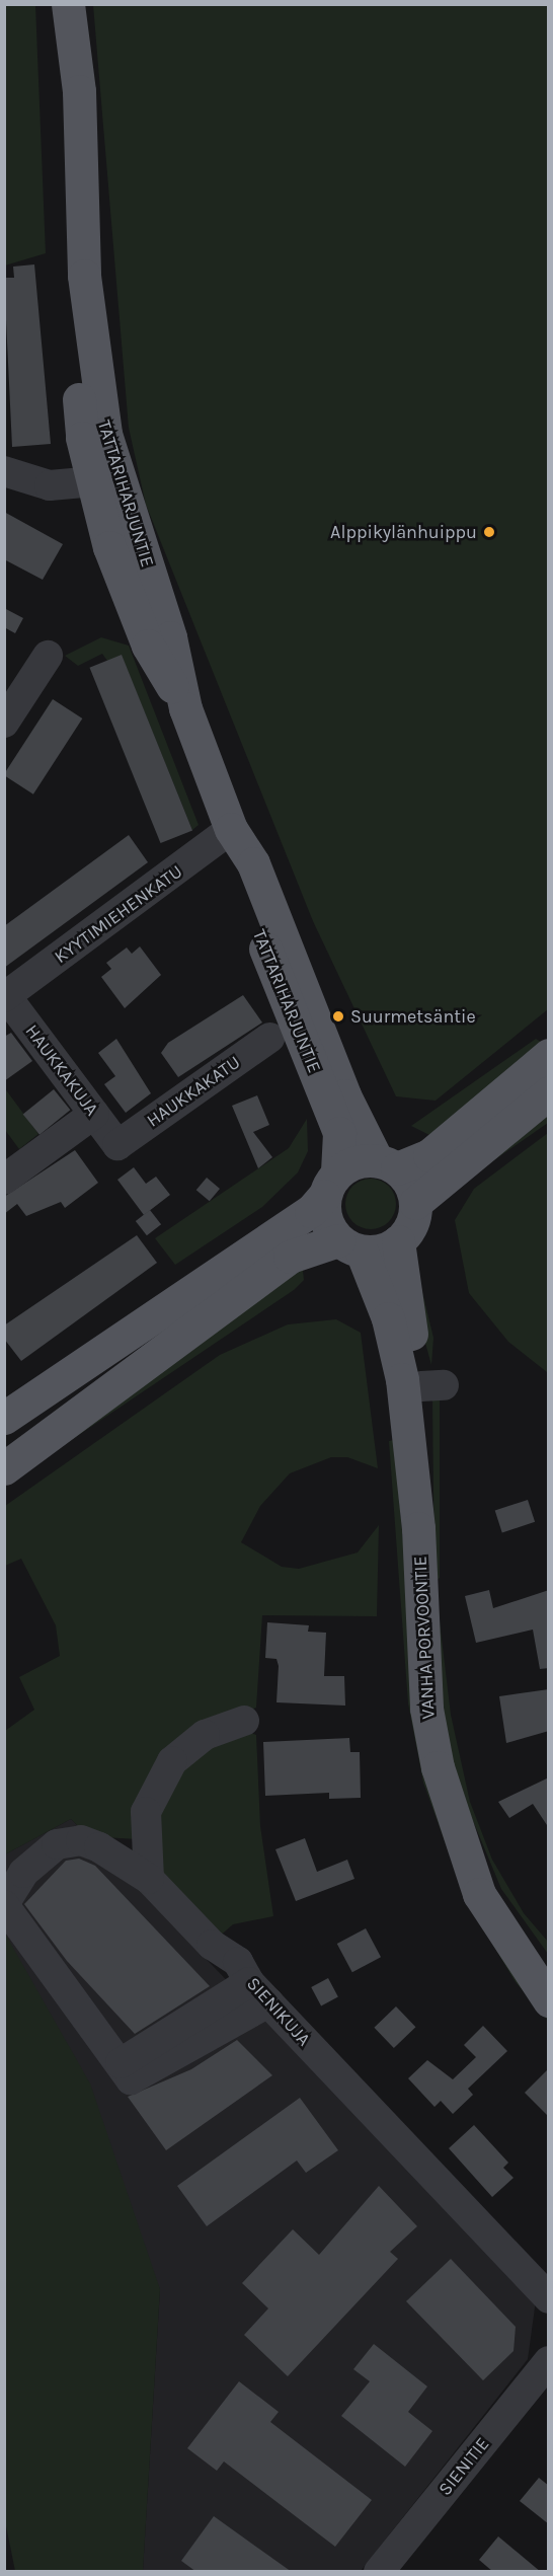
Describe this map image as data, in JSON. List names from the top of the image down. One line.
{"streets":{"main road":["TATTARIHARJUNTIE","VANHA PORVOONTIE"],"street":["KYYTIMIEHENKATU","HAUKKAKUJA","HAUKKAKATU","SIENIKUJA","SIENITIE"]},"crossings":[["TATTARIHARJUNTIE","KYYTIMIEHENKATU"],["TATTARIHARJUNTIE","VANHA PORVOONTIE"],["KYYTIMIEHENKATU","HAUKKAKUJA"],["HAUKKAKUJA","HAUKKAKATU"]],"places":["Alppikylänhuippu","Suurmetsäntie"]}
